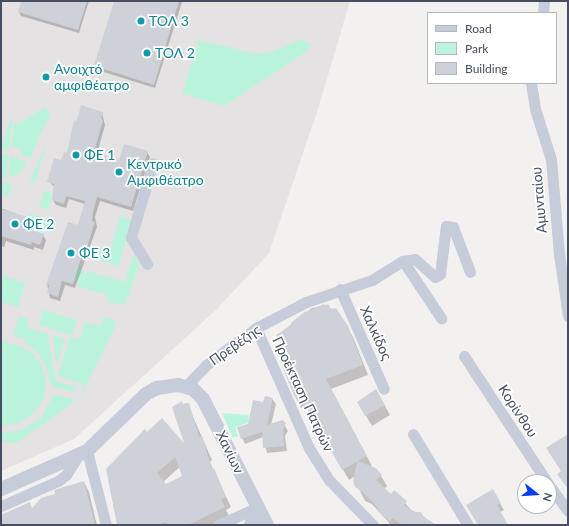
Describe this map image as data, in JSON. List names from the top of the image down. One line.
{"streets":{"street":["Αμυνταίου","Χαλκίδος","Πρεβέζης","Προέκταση Πατρών","Κορίνθου","Χανίων"]},"crossings":[["Χαλκίδος","Πρεβέζης"],["Πρεβέζης","Προέκταση Πατρών"],["Πρεβέζης","Χανίων"]],"places":["ΤΟΛ 3","ΤΟΛ 2","Ανοιχτό αμφιθέατρο","ΦΕ 1","Κεντρικό Αμφιθέατρο","ΦΕ 2","ΦΕ 3"],"legend":["Road","Park","Building"],"north":"right"}
